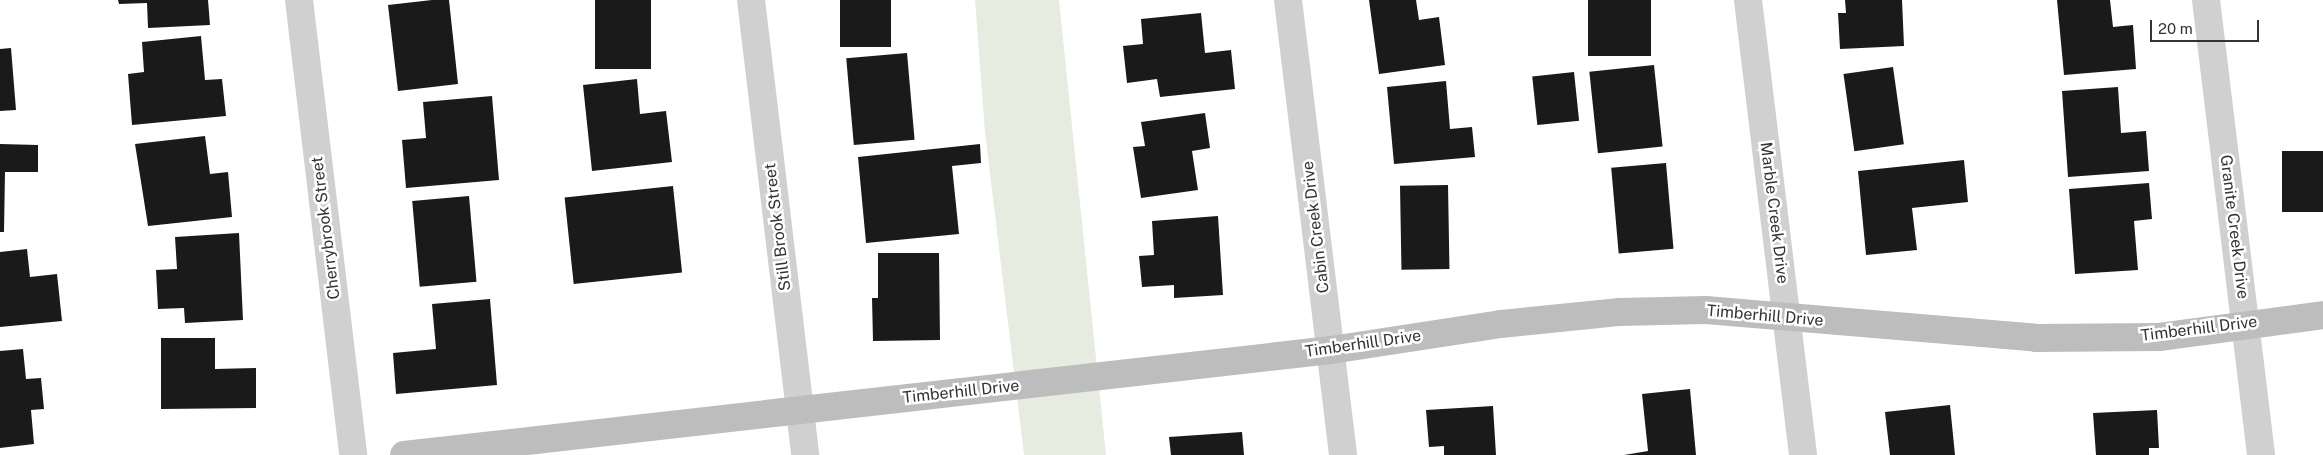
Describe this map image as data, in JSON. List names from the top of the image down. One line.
{"streets":{"street":["Marble Creek Drive","Still Brook Street","Cabin Creek Drive","Granite Creek Drive","Cherrybrook Street","Timberhill Drive"]},"crossings":[["Marble Creek Drive","Timberhill Drive"],["Still Brook Street","Timberhill Drive"],["Cabin Creek Drive","Timberhill Drive"],["Granite Creek Drive","Timberhill Drive"]],"scale_bar":"20 m"}
